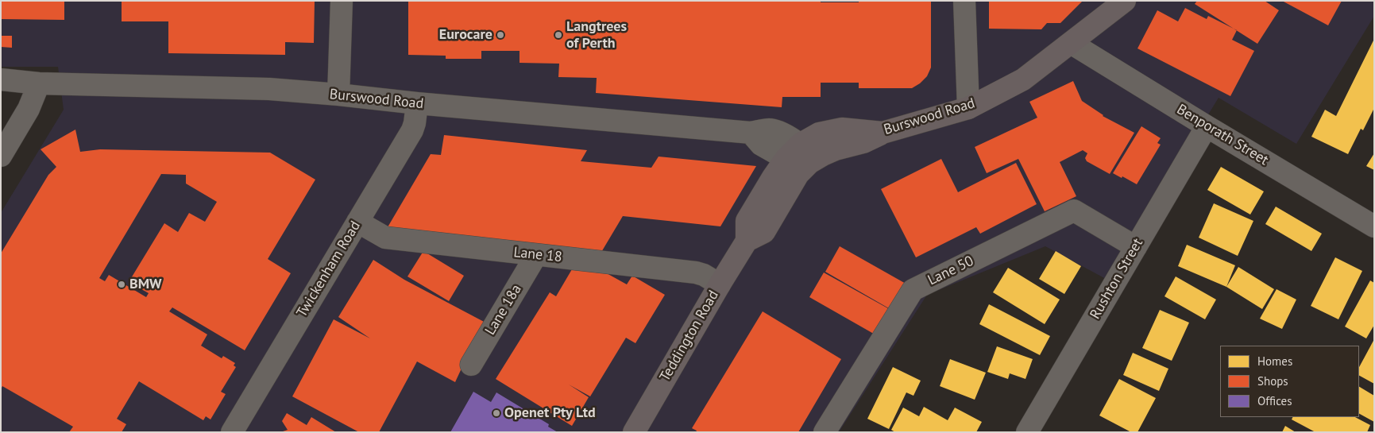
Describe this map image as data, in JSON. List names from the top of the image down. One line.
{"streets":{"main road":["Burswood Road","Teddington Road"],"street":["Benporath Street","Lane 18","Twickenham Road","Lane 50","Rushton Street","Lane 18a"]},"crossings":[["Burswood Road","Benporath Street"],["Burswood Road","Twickenham Road"],["Burswood Road","Teddington Road"],["Benporath Street","Rushton Street"],["Lane 18","Twickenham Road"],["Lane 18","Lane 18a"],["Lane 18","Teddington Road"],["Lane 50","Rushton Street"]],"places":["Eurocare","Langtrees of Perth","BMW","Openet Pty Ltd"],"legend":["Homes","Shops","Offices"]}
